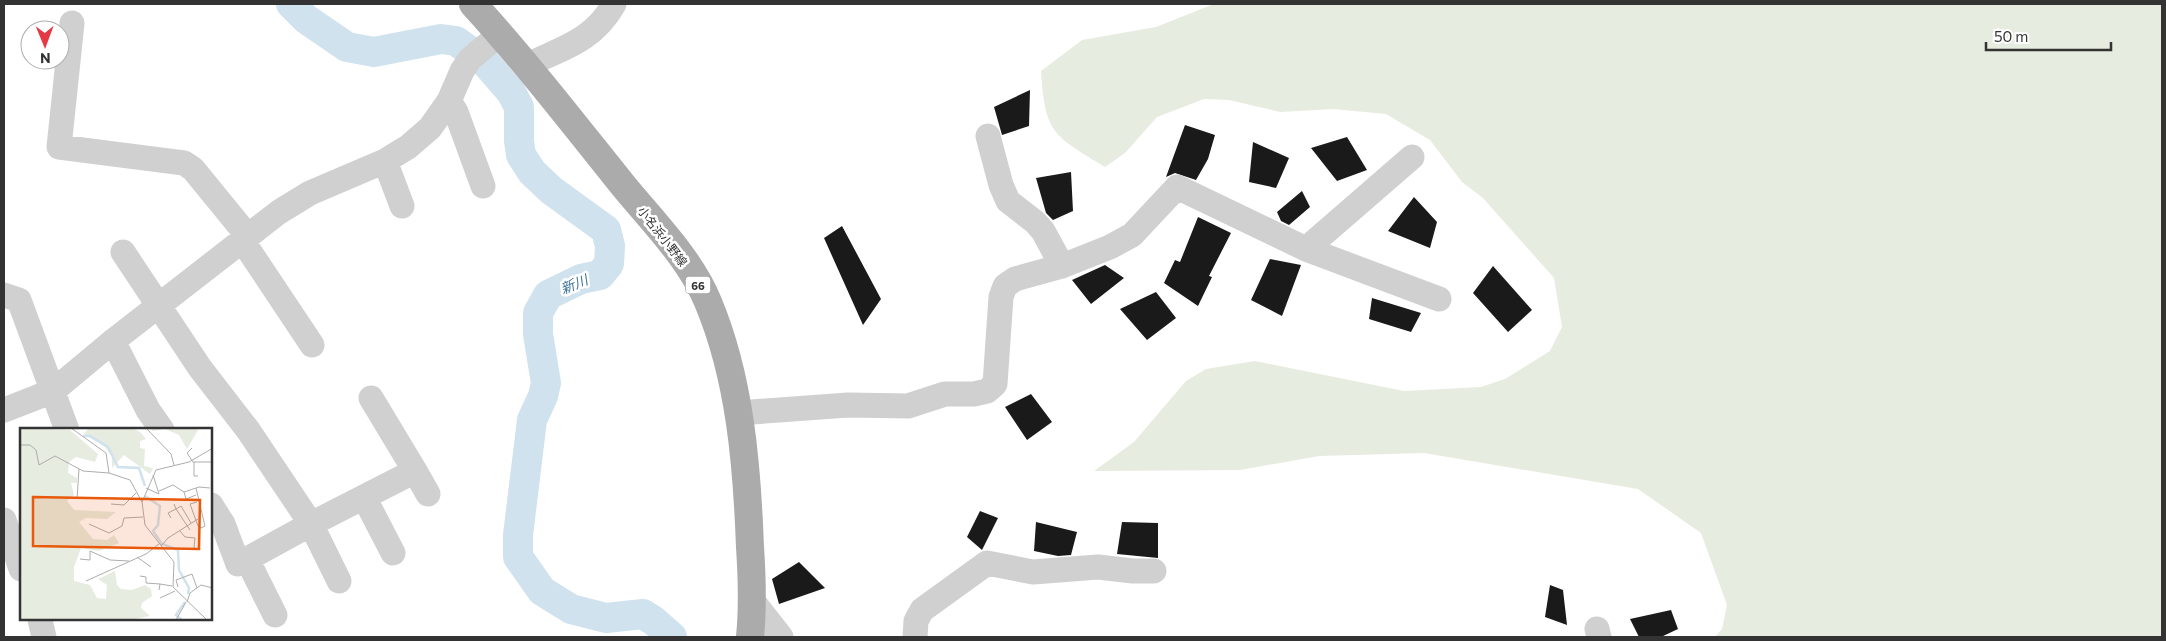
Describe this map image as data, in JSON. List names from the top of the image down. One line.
{"streets":{"main road":["小名浜小野線","66"]},"water":["新川"],"scale_bar":"50 m","north":"bottom"}
